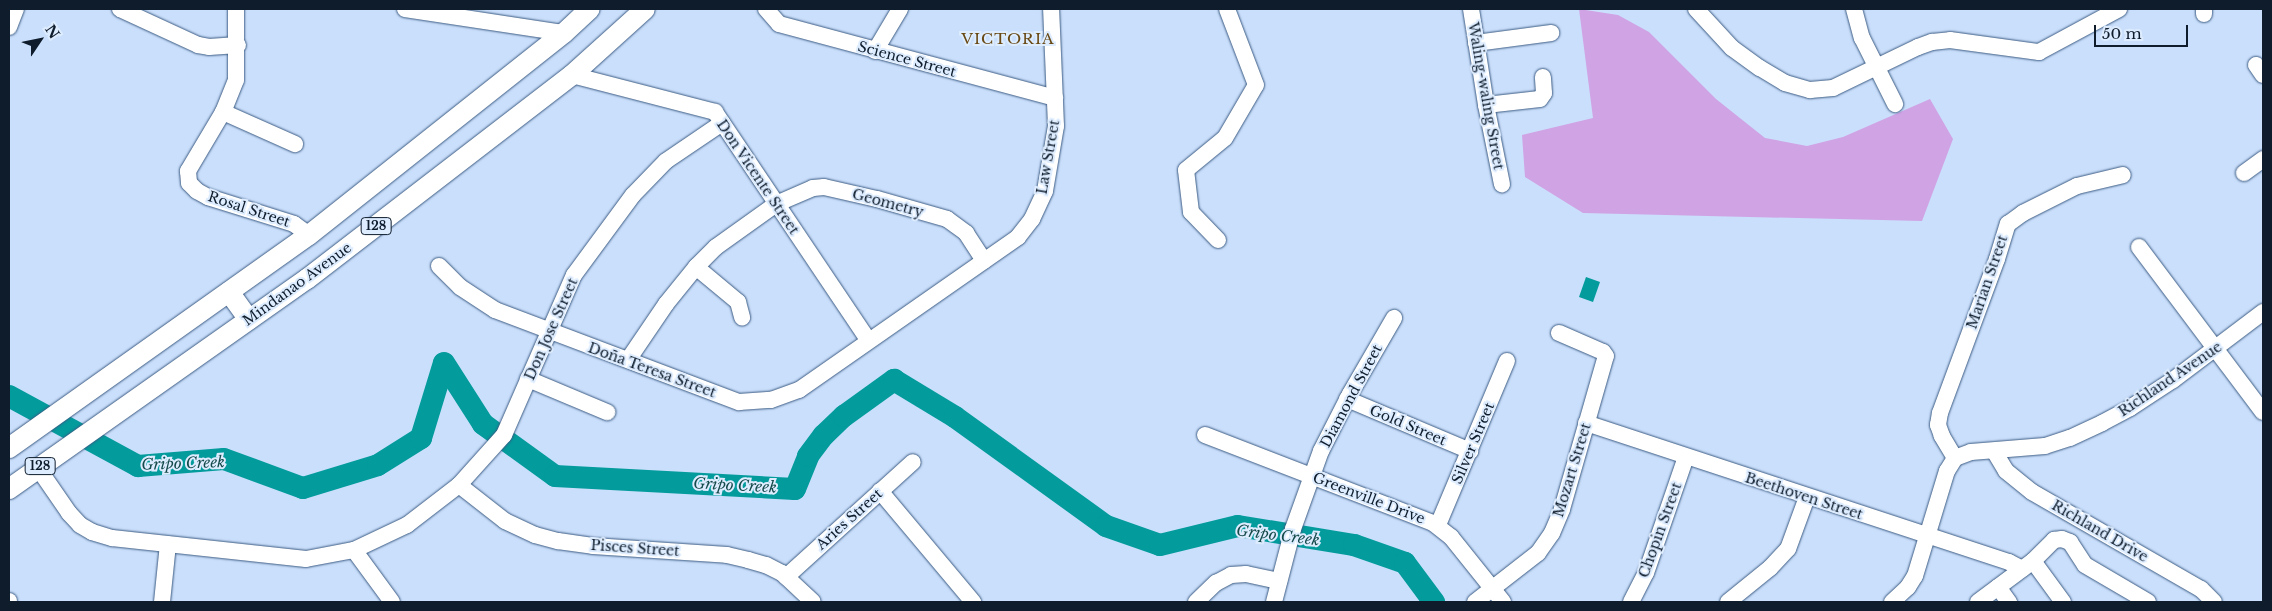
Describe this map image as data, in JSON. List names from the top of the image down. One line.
{"streets":{"main road":["128","Mindanao Avenue"],"street":["Science Street","Waling-waling Street","Law Street","Don Vicente Street","Geometry","Rosal Street","Marian Street","Don Jose Street","Doña Teresa Street","Richland Avenue","Diamond Street","Gold Street","Silver Street","Mozart Street","Beethoven Street","Greenville Drive","Aries Street","Chopin Street","Richland Drive","Pisces Street"]},"crossings":[["Science Street","Law Street"],["Law Street","Don Vicente Street"],["Law Street","Geometry"],["Law Street","Doña Teresa Street"],["Don Vicente Street","Geometry"],["Don Vicente Street","Mindanao Avenue"],["Don Vicente Street","Don Jose Street"],["Don Vicente Street","Doña Teresa Street"],["Geometry","Doña Teresa Street"],["Rosal Street","128"],["Marian Street","Richland Avenue"],["Mindanao Avenue","Don Jose Street"],["Don Jose Street","Doña Teresa Street"],["Don Jose Street","Pisces Street"],["Richland Avenue","Richland Drive"],["Diamond Street","Gold Street"],["Diamond Street","Greenville Drive"],["Gold Street","Silver Street"],["Silver Street","Greenville Drive"],["Mozart Street","Beethoven Street"],["Mozart Street","Greenville Drive"],["Beethoven Street","Chopin Street"],["Aries Street","Pisces Street"]],"districts":["VICTORIA"],"water":["Gripo Creek"],"scale_bar":"50 m","north":"top right"}
